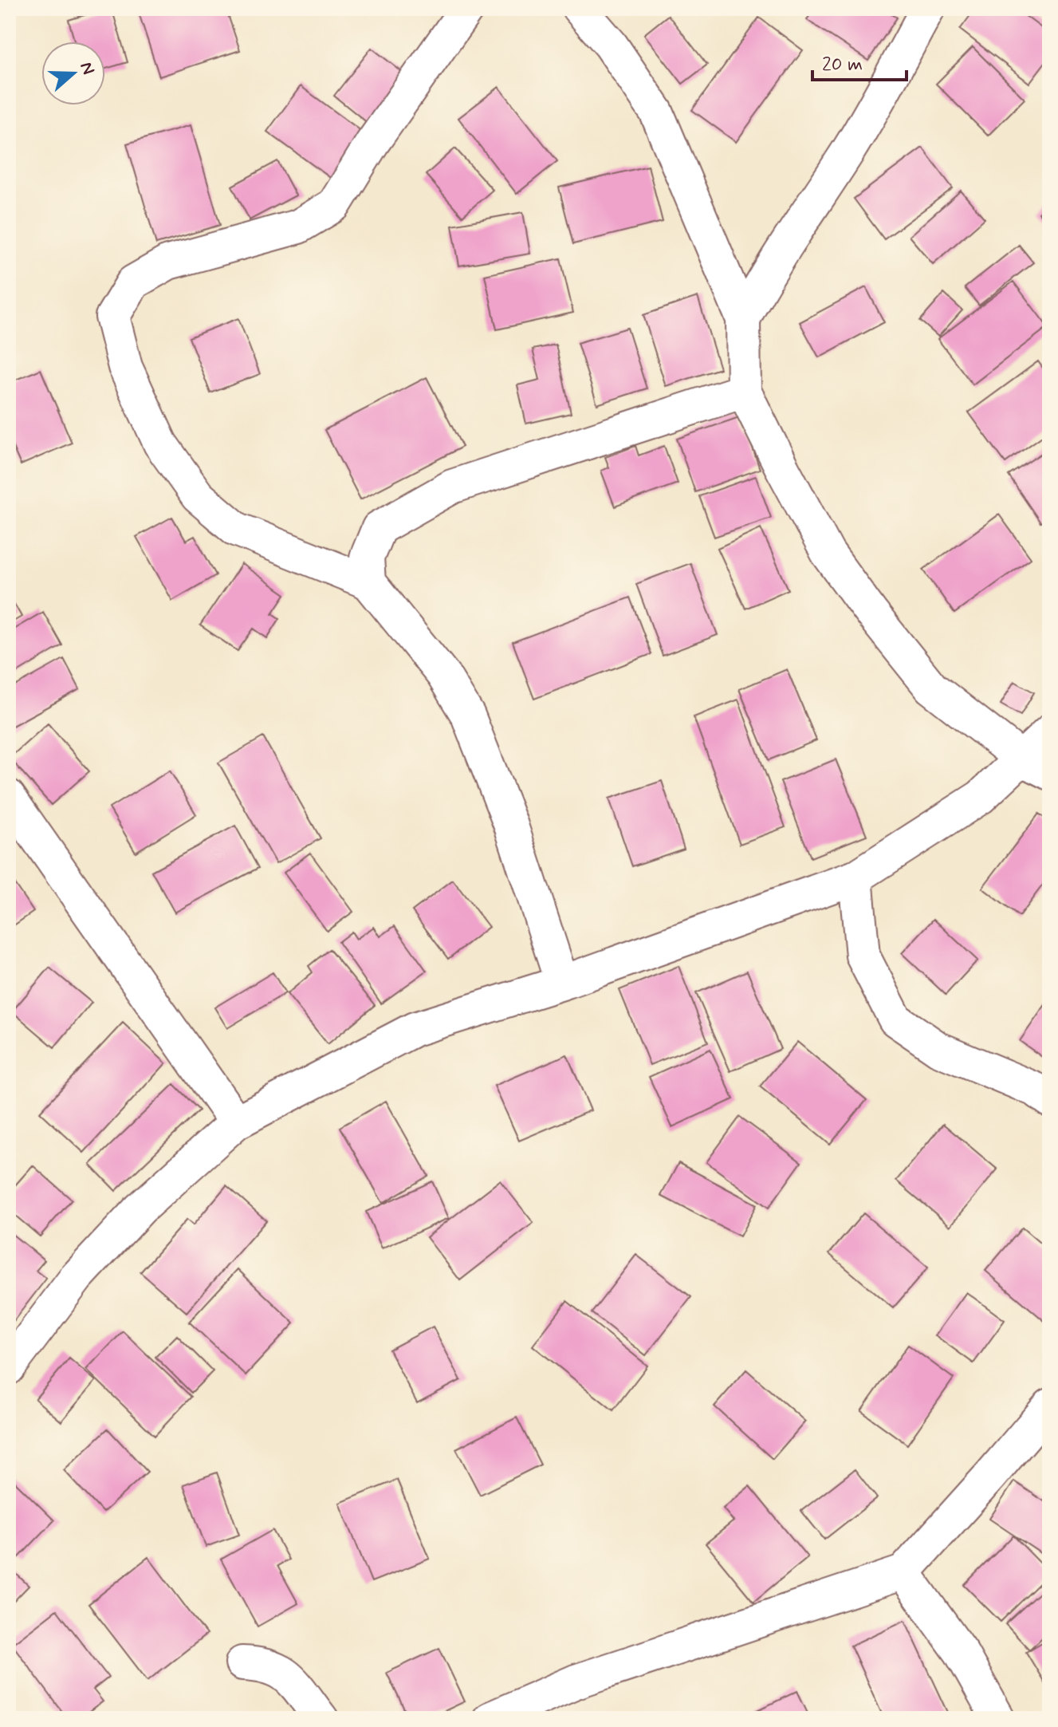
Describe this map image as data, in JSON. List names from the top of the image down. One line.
{"scale_bar":"20 m","north":"right"}
